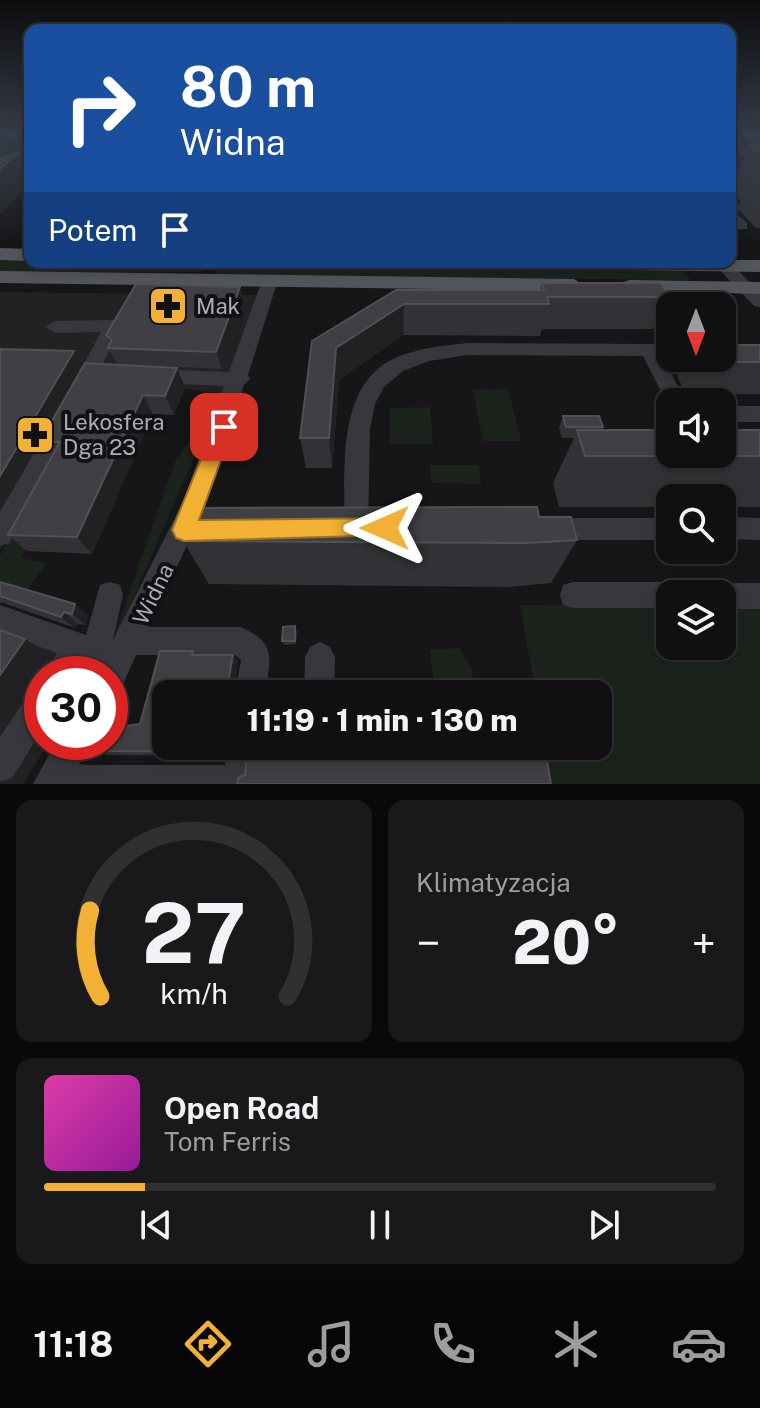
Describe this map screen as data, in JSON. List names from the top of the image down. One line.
{"streets":{"street":["Widna"]},"places":{"pharmacy":["Mak","Lekosfera Dga 23"]},"north":"bottom","page":{"turn":["80 m","Widna"],"then":"Potem","limit":"30","trip":"11:19 · 1 min · 130 m","tile":"Klimatyzacja","heat":["−","20°","+"],"song":["Open Road","Tom Ferris"],"tabs":"11:18","gauge":["27","km/h"]}}
